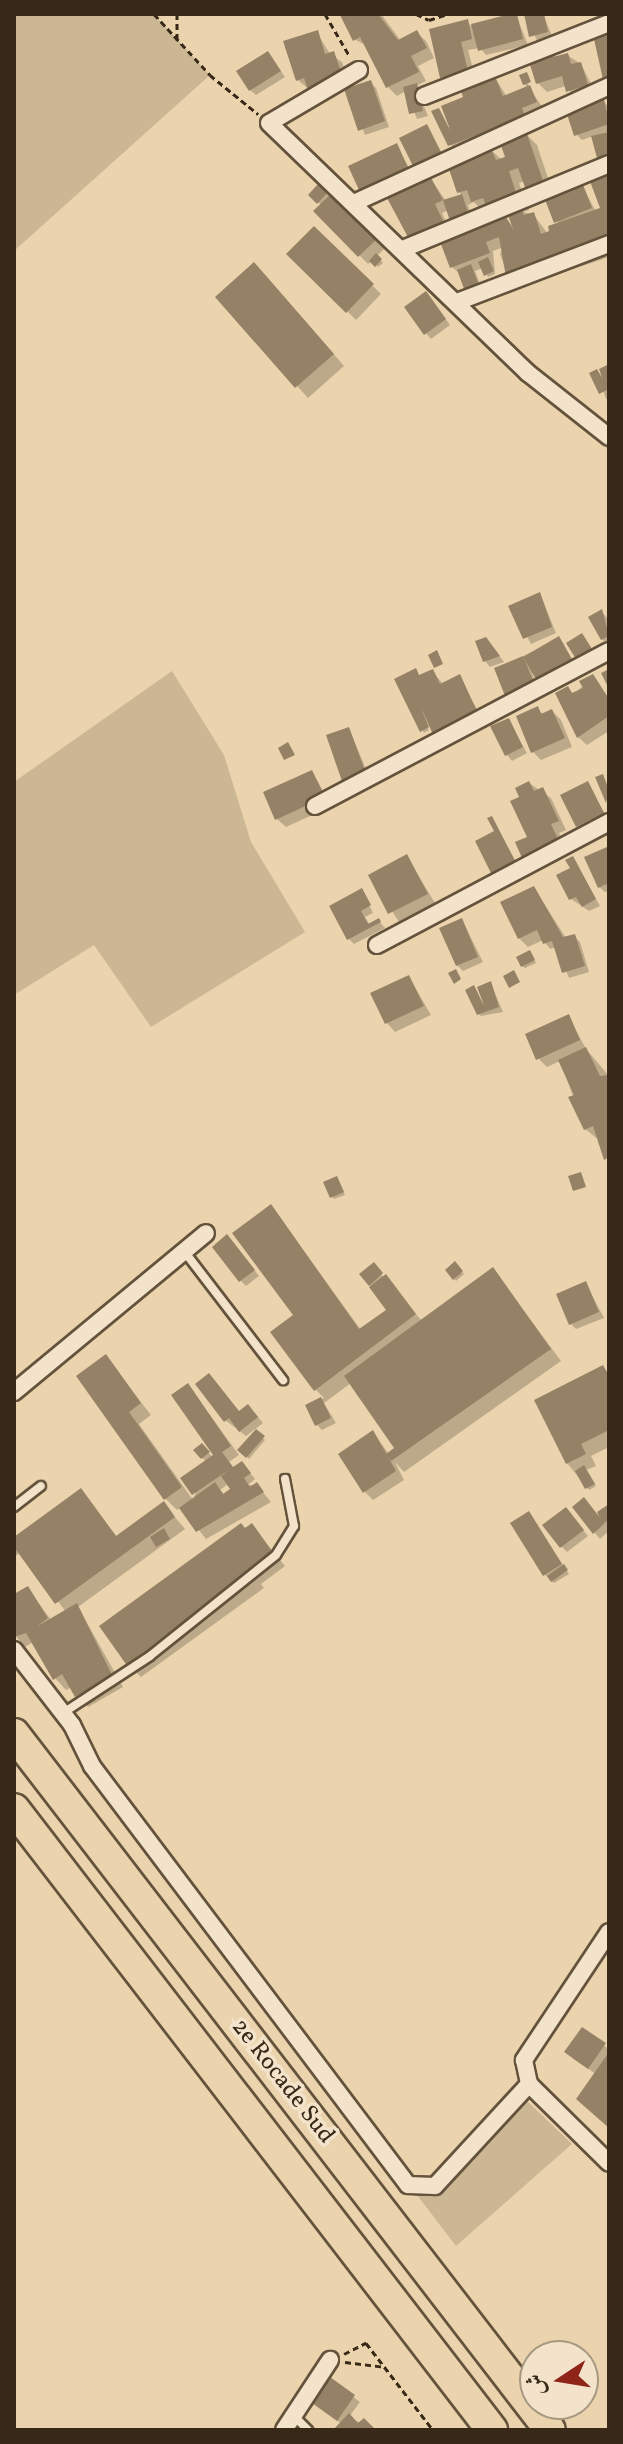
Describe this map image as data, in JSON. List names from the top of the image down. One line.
{"streets":{"highway":["2e Rocade Sud"]},"north":"left"}
